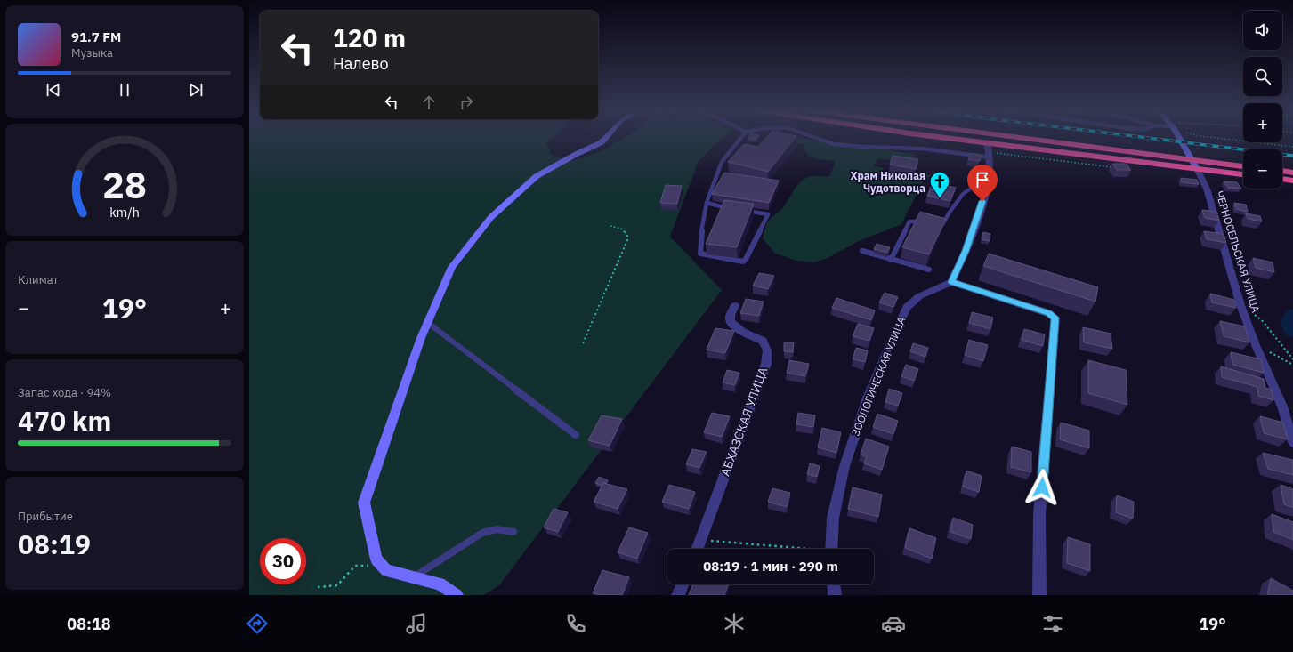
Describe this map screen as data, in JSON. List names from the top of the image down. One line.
{"streets":{"street":["ЧЕРНОСЕЛЬСКАЯ УЛИЦА","ЗООЛОГИЧЕСКАЯ УЛИЦА","АБХАЗСКАЯ УЛИЦА"]},"places":{"church":["Храм Николая Чудотворца"]},"page":{"map_buttons":["+","−"],"turn":["120 m","Налево"],"song":["91.7 FM","Музыка"],"tile":["Климат",["Запас хода · 94%","470 km"],["Прибытие","08:19"]],"heat":["−","19°","+"],"limit":"30","trip":"08:19 · 1 мин · 290 m","tabs":["08:18","19°"],"gauge":["28","km/h"]}}
